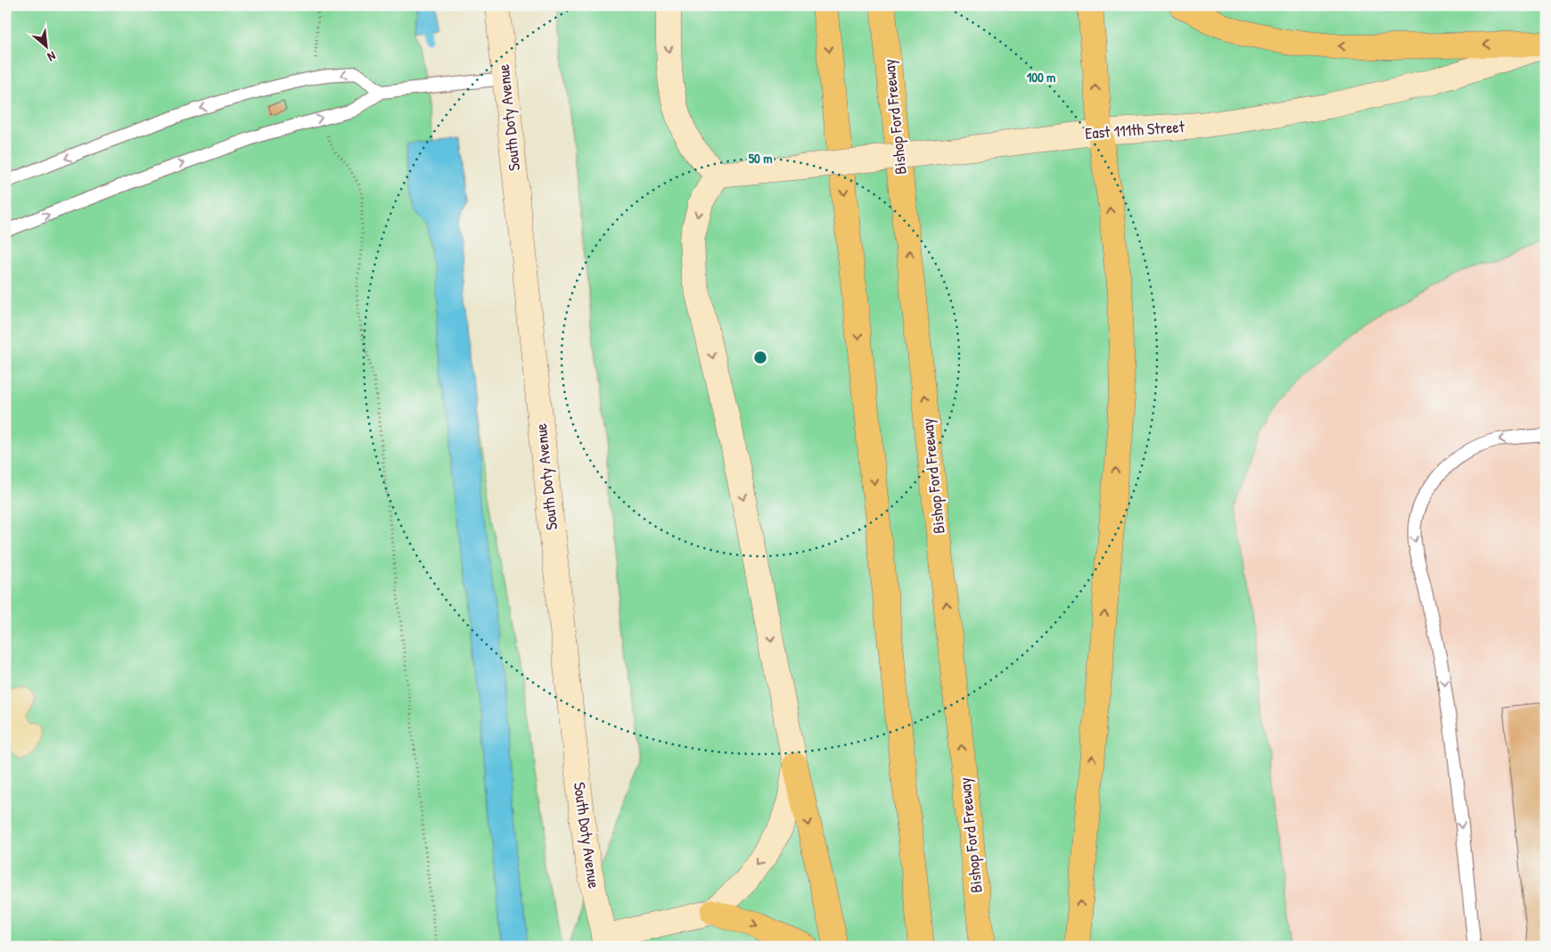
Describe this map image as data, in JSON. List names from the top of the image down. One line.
{"streets":{"highway":["Bishop Ford Freeway"],"main road":["South Doty Avenue","East 111th Street"]},"north":"bottom right","rings":["100 m","50 m"]}
